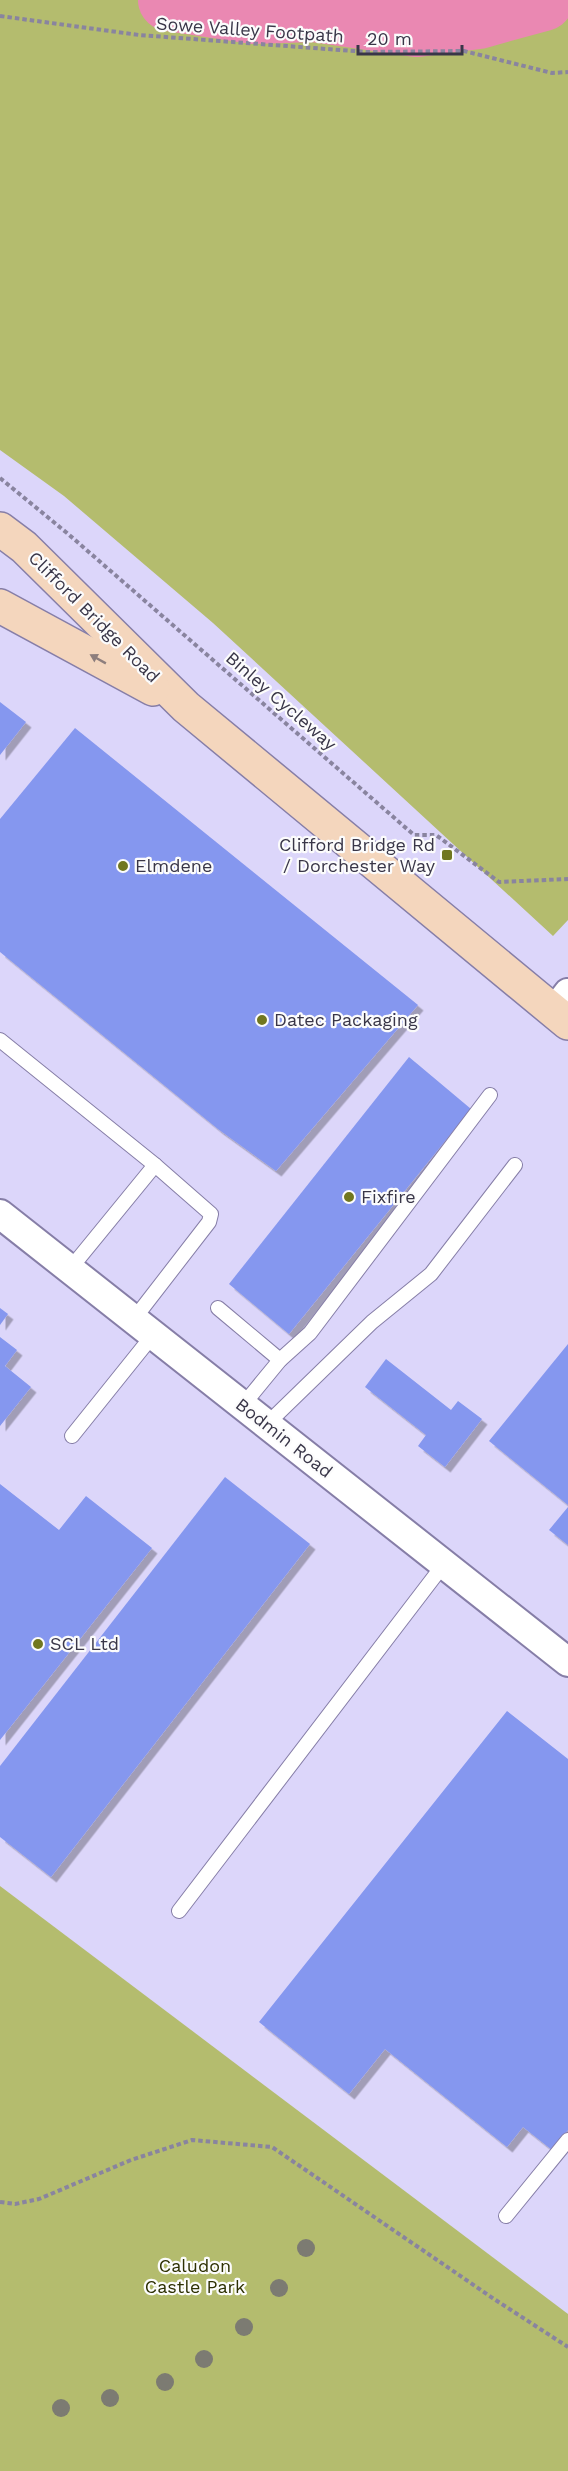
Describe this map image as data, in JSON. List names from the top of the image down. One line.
{"streets":{"main road":["Clifford Bridge Road"],"street":["Bodmin Road"],"path":["Sowe Valley Footpath","Binley Cycleway"]},"parks":["Caludon Castle Park"],"places":{"transit":["Clifford Bridge Rd / Dorchester Way"],"other":["Elmdene","Datec Packaging","Fixfire","SCL Ltd"]},"scale_bar":"20 m"}
